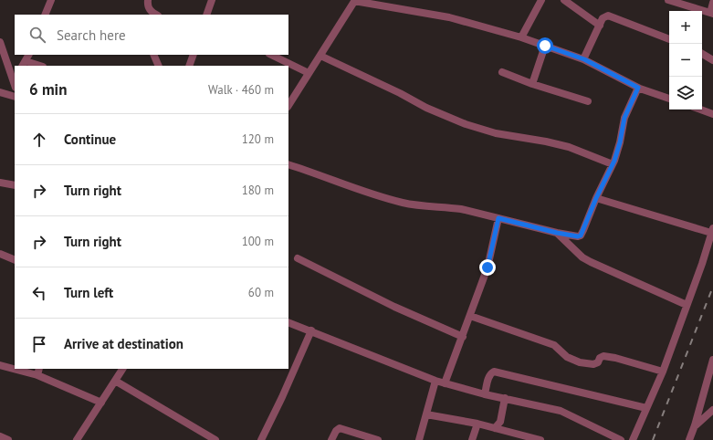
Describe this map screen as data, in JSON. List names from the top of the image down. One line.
{"page":{"map_buttons":["+","−"],"search":"Search here","heading":["6 min","Walk · 460 m"],"list":[["Continue","120 m"],["Turn right","180 m"],["Turn right","100 m"],["Turn left","60 m"],"Arrive at destination"]}}
